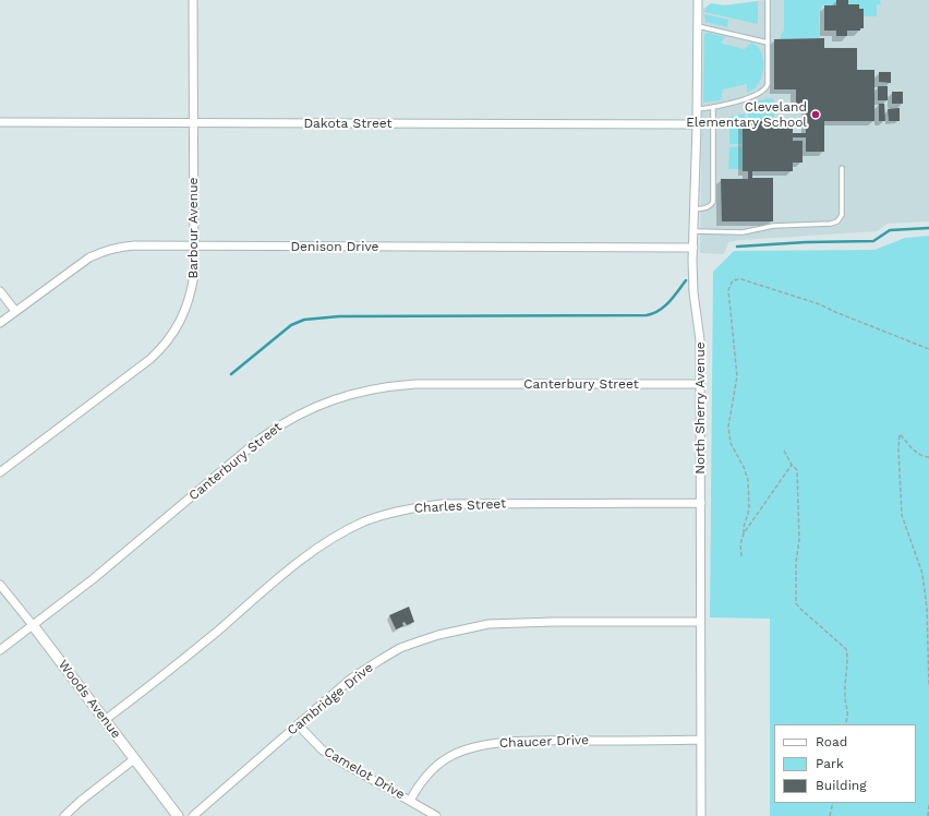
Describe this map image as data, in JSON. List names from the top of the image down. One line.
{"streets":{"street":["Dakota Street","Barbour Avenue","Denison Drive","Canterbury Street","North Sherry Avenue","Charles Street","Woods Avenue","Cambridge Drive","Chaucer Drive","Camelot Drive"]},"crossings":[["Dakota Street","Barbour Avenue"],["Dakota Street","North Sherry Avenue"],["Barbour Avenue","Denison Drive"],["Denison Drive","North Sherry Avenue"],["Canterbury Street","North Sherry Avenue"],["Canterbury Street","Woods Avenue"],["North Sherry Avenue","Charles Street"],["North Sherry Avenue","Cambridge Drive"],["North Sherry Avenue","Chaucer Drive"],["Charles Street","Woods Avenue"],["Cambridge Drive","Camelot Drive"],["Chaucer Drive","Camelot Drive"]],"places":["Cleveland Elementary School"],"legend":["Road","Park","Building"]}
